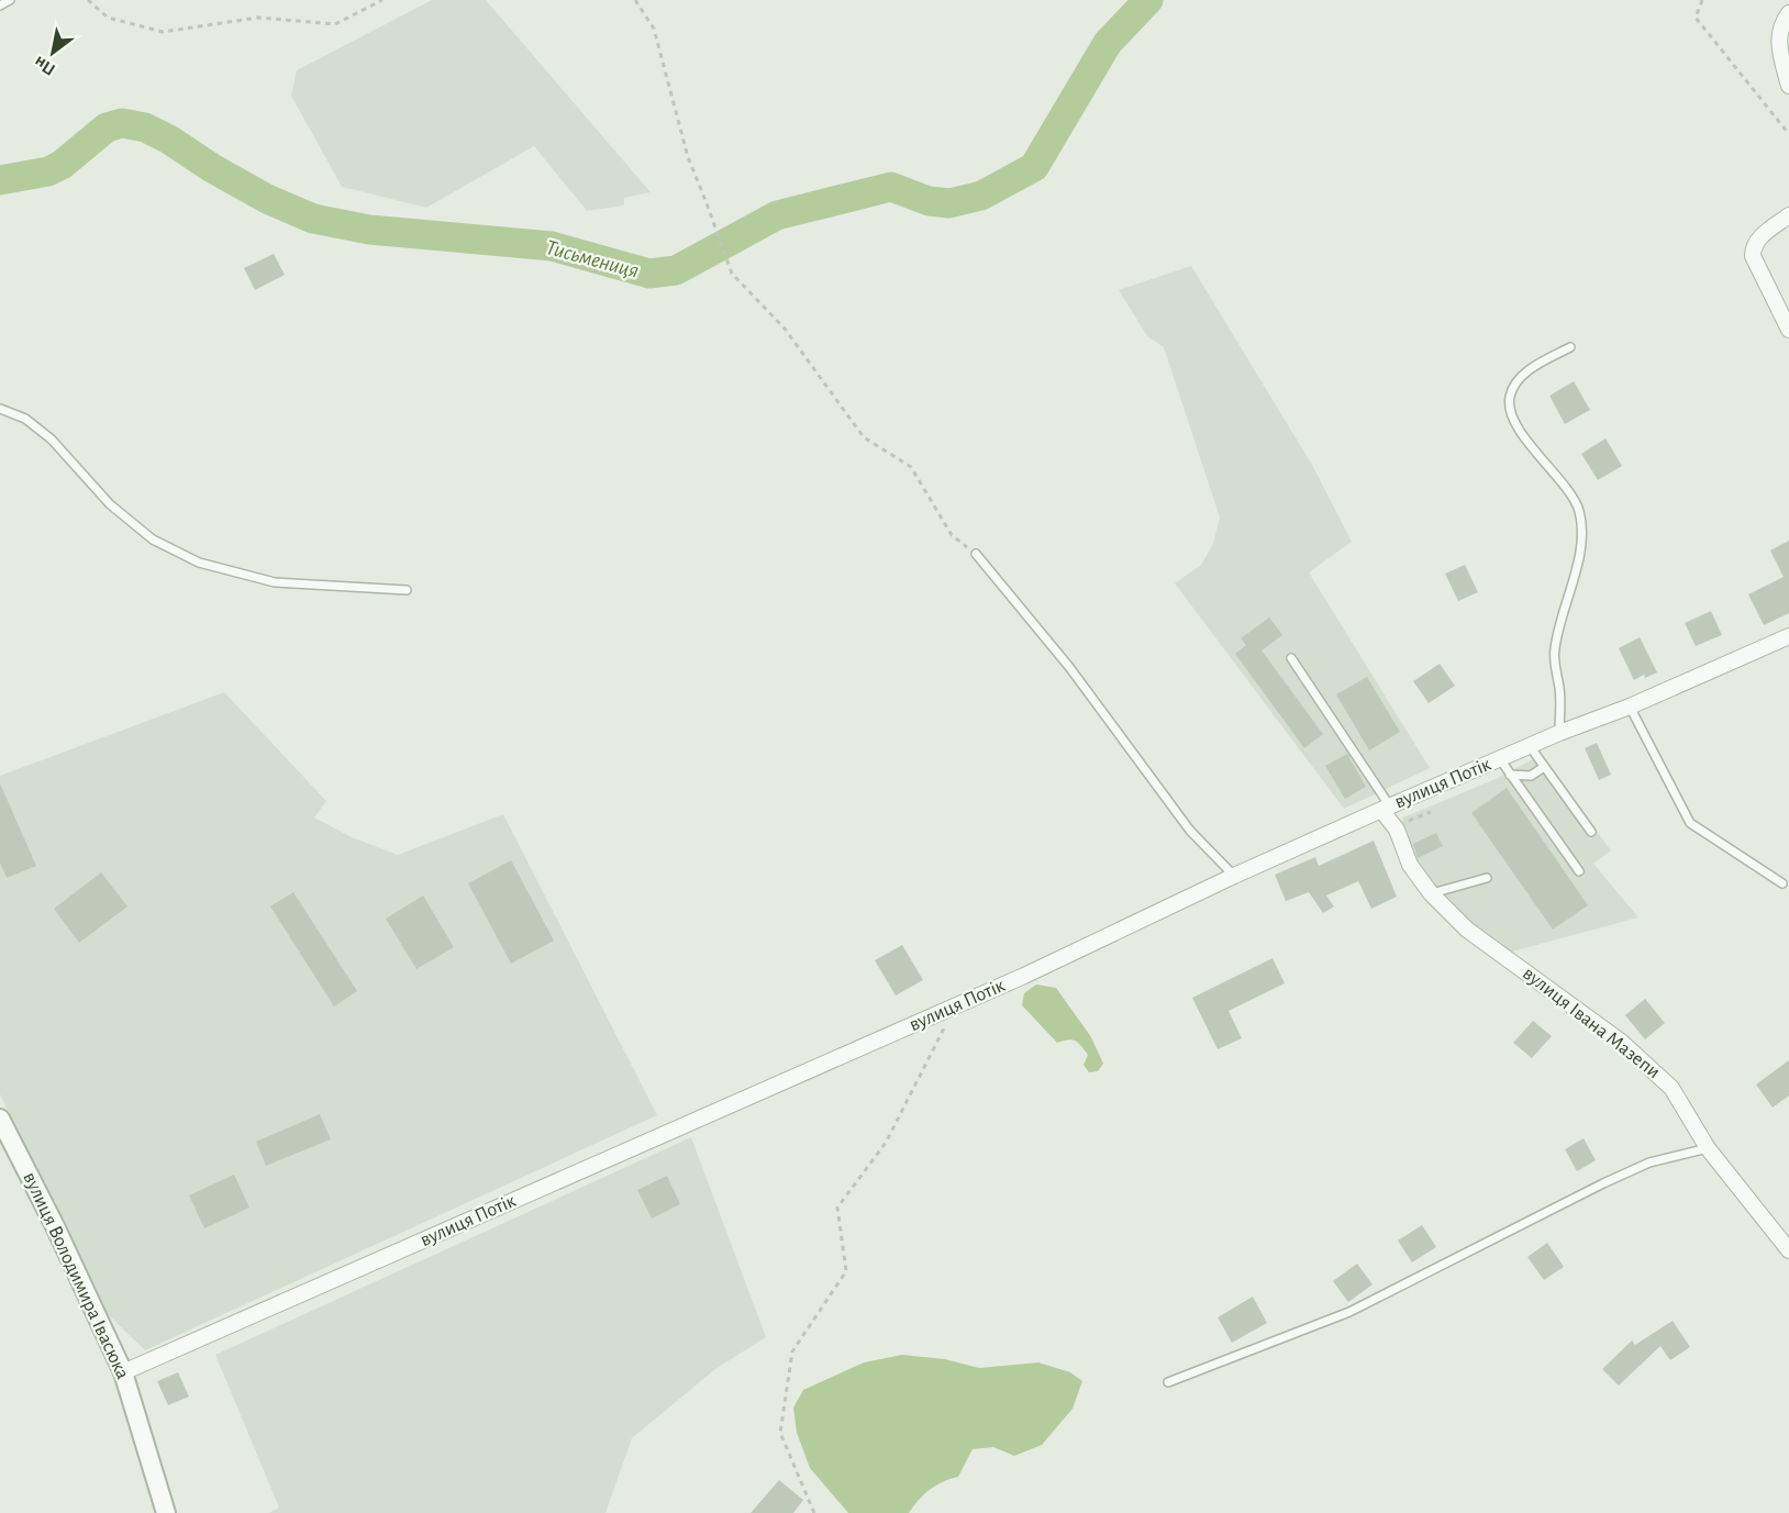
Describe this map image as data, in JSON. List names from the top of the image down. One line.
{"streets":{"street":["вулиця Потік","вулиця Івана Мазепи","вулиця Володимира Івасюка"]},"crossings":[["вулиця Потік","вулиця Івана Мазепи"],["вулиця Потік","вулиця Володимира Івасюка"]],"water":["Тисьмениця"],"north":"bottom left"}
